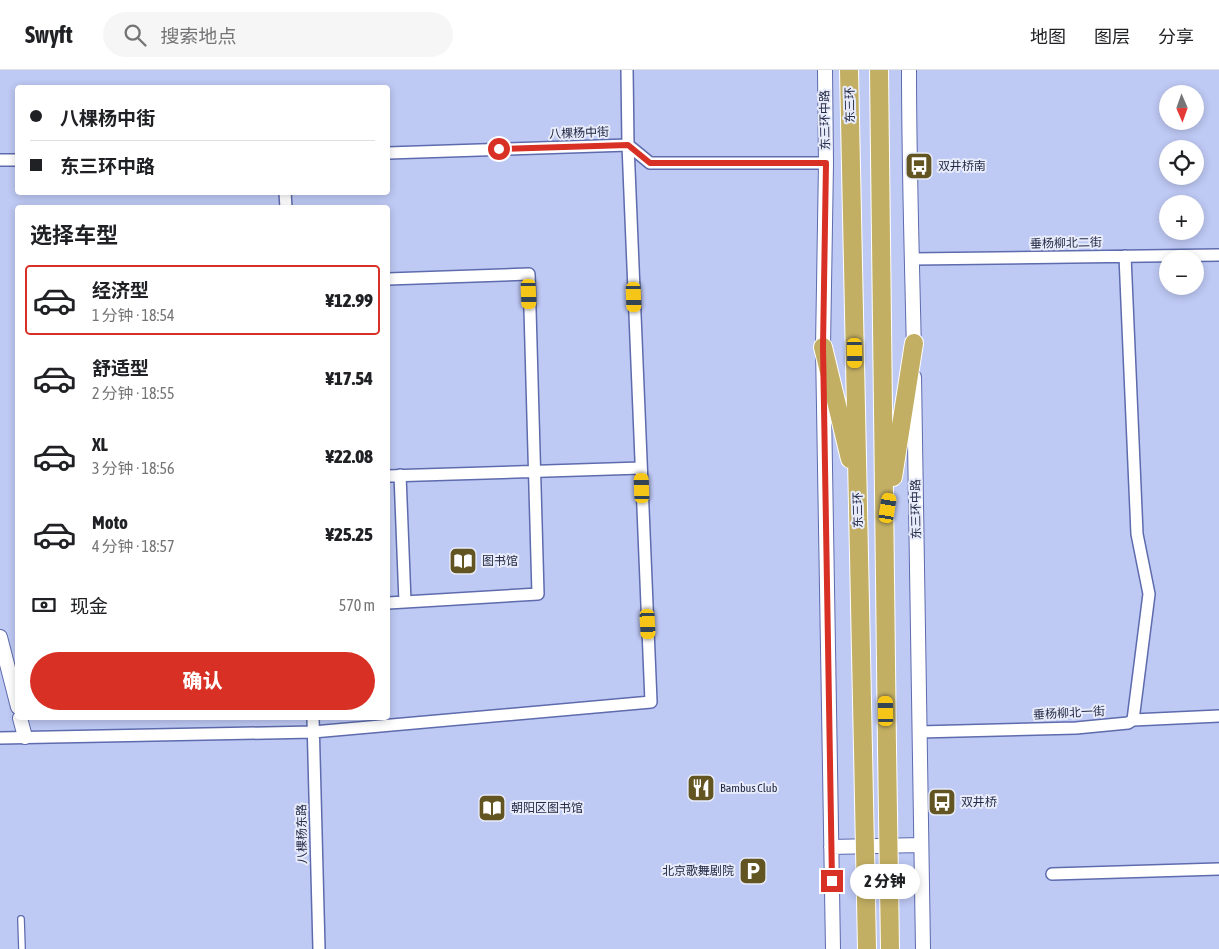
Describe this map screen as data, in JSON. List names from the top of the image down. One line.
{"streets":{"highway":["东三环"],"street":["东三环中路","八棵杨中街","垂杨柳北二街","垂杨柳北一街","八棵杨东路"]},"crossings":[["东三环中路","垂杨柳北二街"],["东三环中路","垂杨柳北一街"]],"places":{"bus stop":["双井桥南","双井桥"],"library":["图书馆","朝阳区图书馆"],"restaurant":["Bambus Club"],"parking":["北京歌舞剧院"]},"north":"bottom","page":{"header":"Swyft","search":"搜索地点","nav":["地图","图层","分享"],"map_buttons":["+","−"],"banner":["八棵杨中街","东三环中路"],"heading":"选择车型","list":[{"name":"经济型","note":"1 分钟 · 18:54","value":"¥12.99"},{"name":"舒适型","note":"2 分钟 · 18:55","value":"¥17.54"},{"name":"XL","note":"3 分钟 · 18:56","value":"¥22.08"},{"name":"Moto","note":"4 分钟 · 18:57","value":"¥25.25"}],"pay":["现金","570 m"],"buttons":"确认","bubble":"2 分钟"}}
